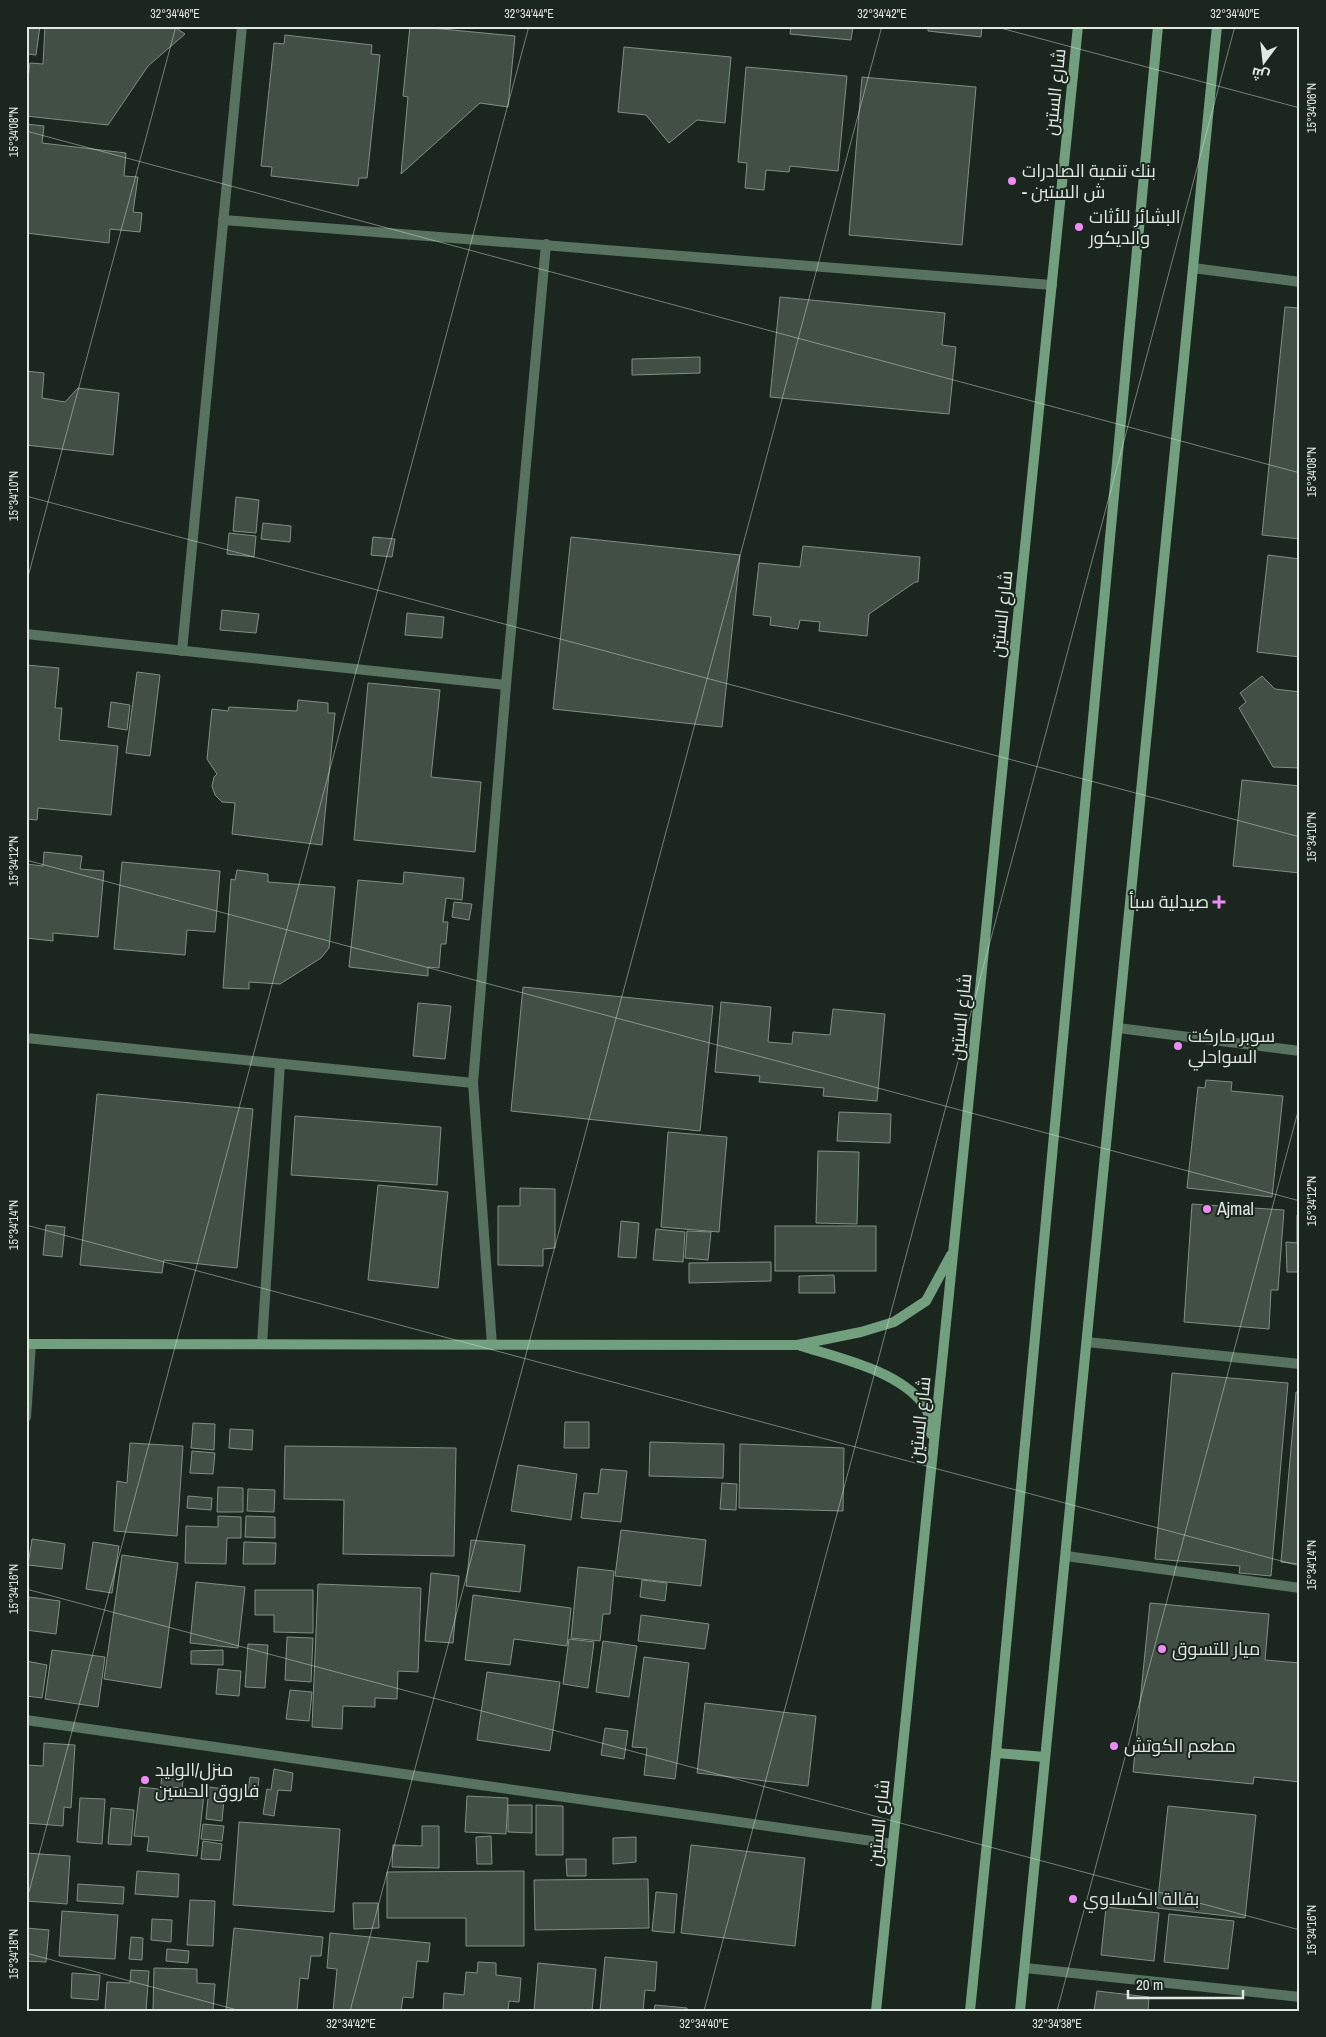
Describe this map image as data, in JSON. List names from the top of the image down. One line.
{"streets":{"main road":["شارع الستين"]},"places":{"other":["بنك تنمية الصادرات - ش الستين","البشائر للأثات والديكور","سوبر ماركت السواحلي","Ajmal","ميار للتسوق","مطعم الكوتش","منزل/الوليد فاروق الحسين","بقالة الكسلاوي"],"health":["صيدلية سبأ"]},"scale_bar":"20 m","north":"bottom","coordinates":["32°34'46\"E","32°34'44\"E","32°34'42\"E","32°34'40\"E","15°34'06\"N","15°34'08\"N","15°34'10\"N","15°34'12\"N","15°34'14\"N","15°34'16\"N","15°34'18\"N","32°34'38\"E"]}
